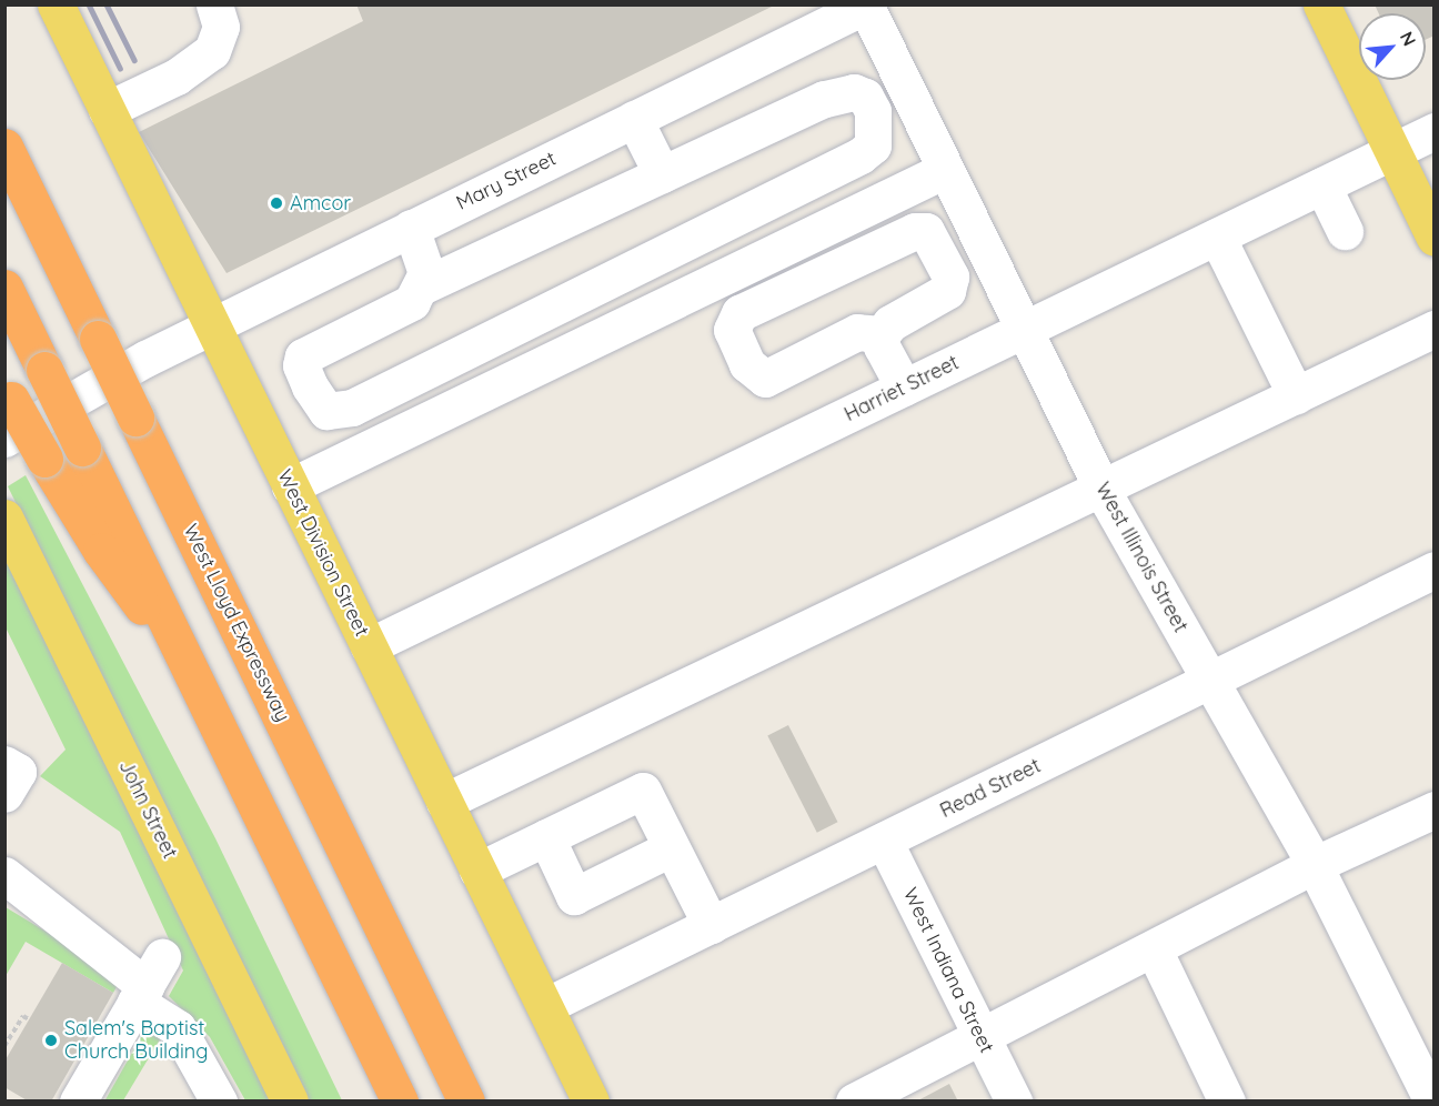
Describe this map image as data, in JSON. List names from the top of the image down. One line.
{"streets":{"highway":["West Lloyd Expressway"],"main road":["West Division Street","John Street"],"street":["Mary Street","Harriet Street","West Illinois Street","Read Street","West Indiana Street"]},"crossings":[["Mary Street","West Division Street"],["Mary Street","West Illinois Street"],["Harriet Street","West Division Street"],["Harriet Street","West Illinois Street"],["West Division Street","Read Street"],["West Illinois Street","Read Street"],["Read Street","West Indiana Street"]],"places":["Amcor","Salem's Baptist Church Building"],"north":"top right"}
